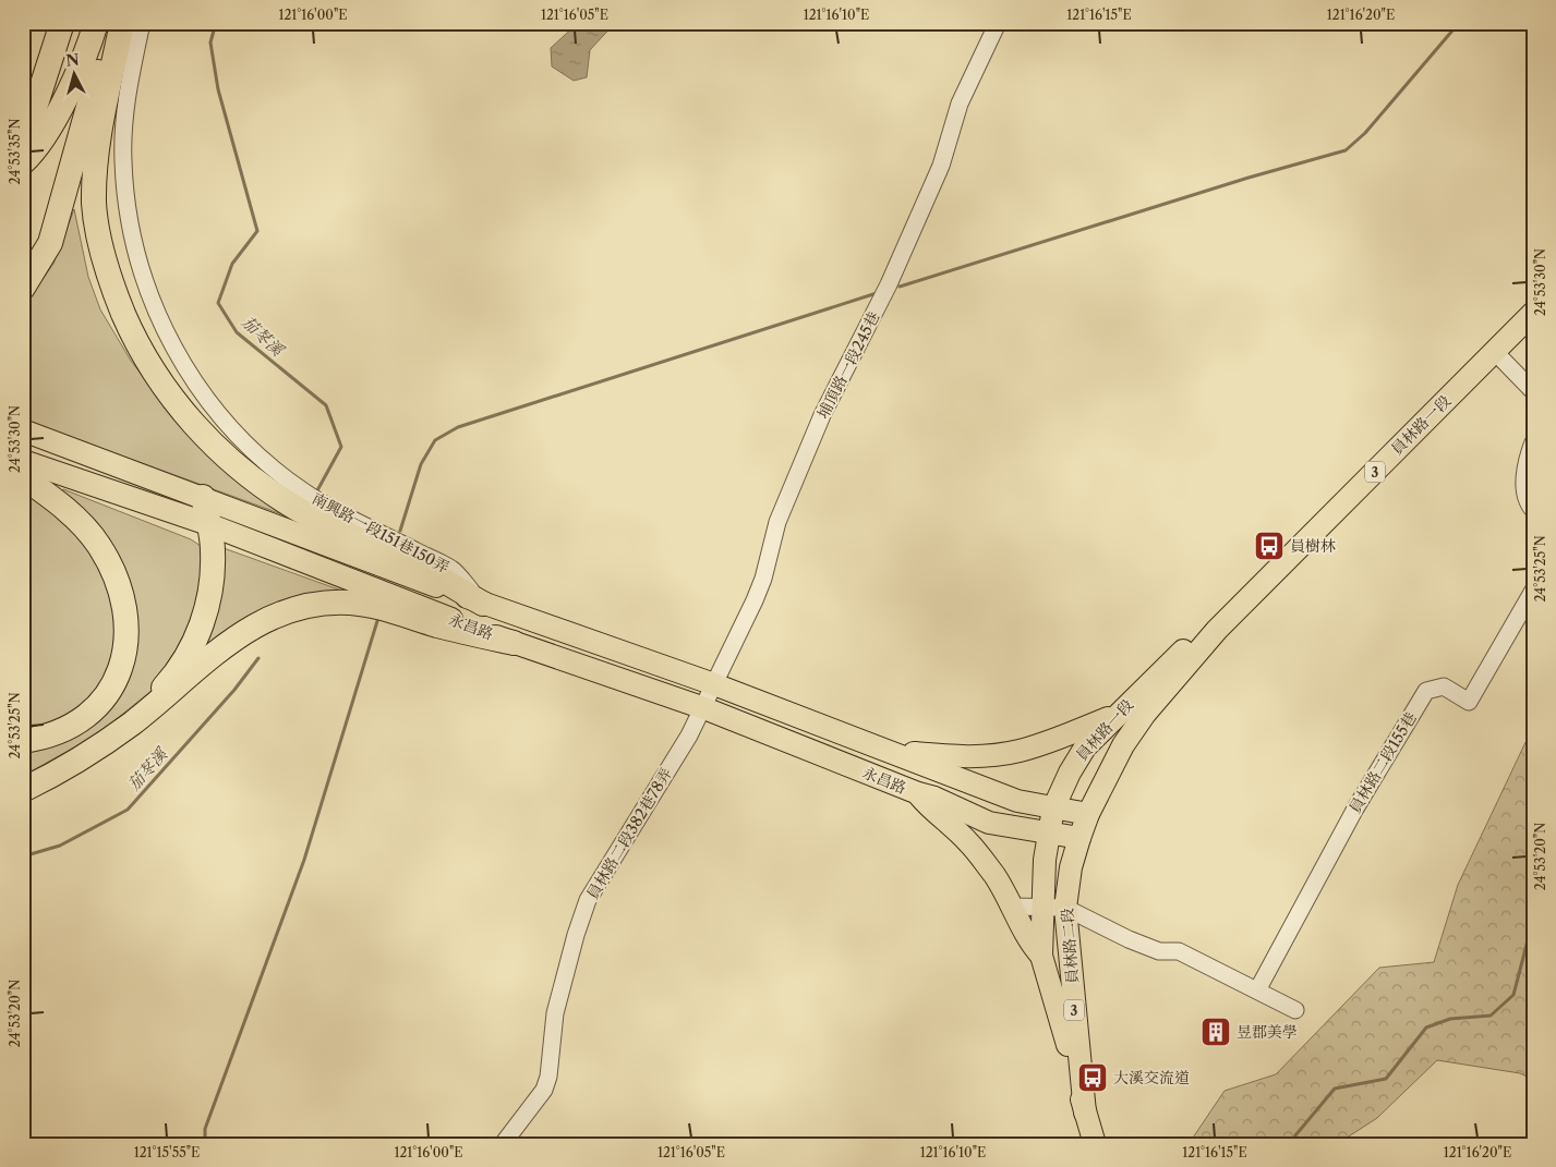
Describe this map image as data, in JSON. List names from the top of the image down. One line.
{"streets":{"main road":["員林路一段","3","永昌路","員林路二段"],"street":["埔頂路一段245巷","南興路一段151巷150弄","員林路二段155巷","員林路二段382巷78弄"]},"crossings":[["埔頂路一段245巷","永昌路"],["埔頂路一段245巷","員林路二段382巷78弄"],["員林路一段","永昌路"],["員林路一段","員林路二段"],["南興路一段151巷150弄","永昌路"],["永昌路","員林路二段382巷78弄"],["永昌路","員林路二段"]],"water":["茄苳溪"],"places":{"bus stop":["員樹林","大溪交流道"],"building":["昱郡美學"]},"north":"top","coordinates":["121°16'00\"E","121°16'05\"E","121°16'10\"E","121°16'15\"E","121°16'20\"E","24°53'35\"N","24°53'30\"N","24°53'25\"N","24°53'20\"N","121°15'55\"E"]}
